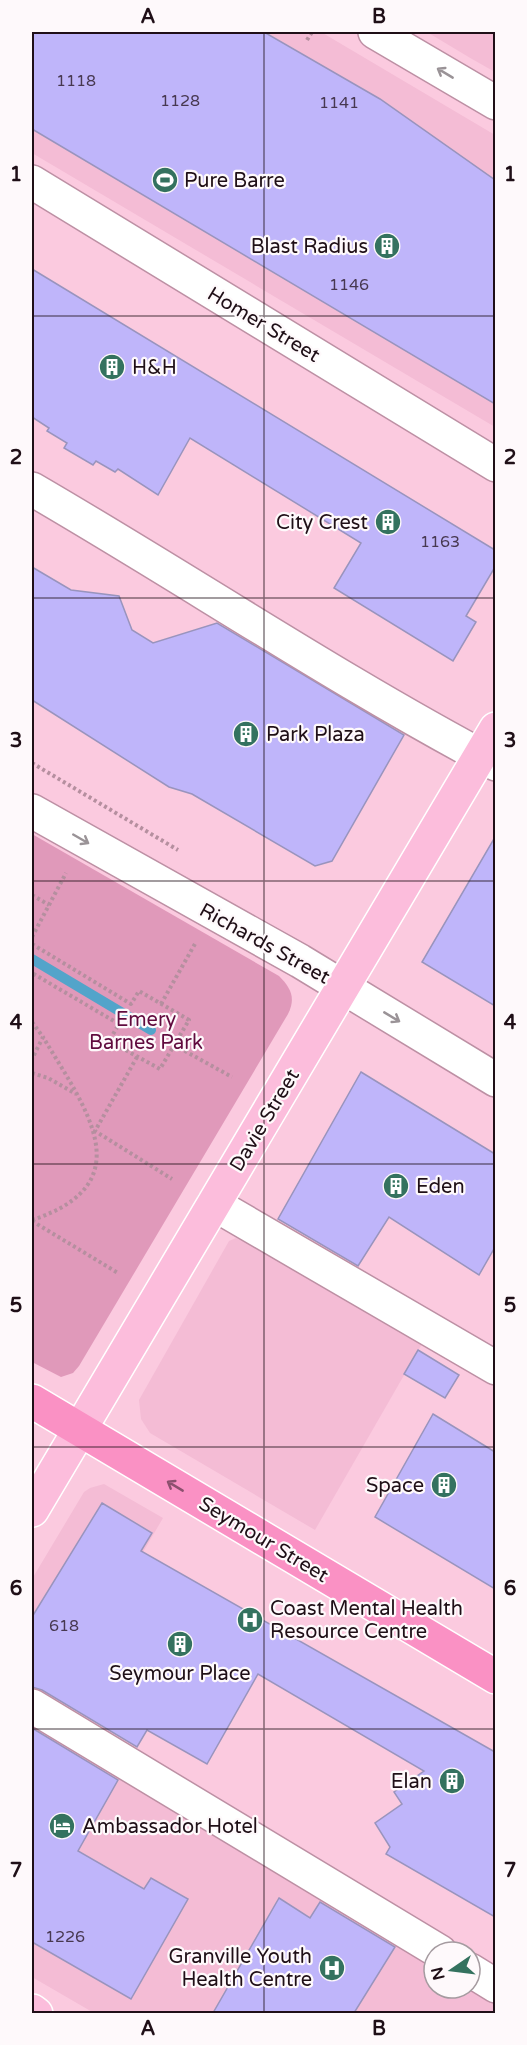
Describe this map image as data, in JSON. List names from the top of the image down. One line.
{"streets":{"highway":["Seymour Street"],"main road":["Davie Street"],"street":["Homer Street","Richards Street"]},"crossings":[["Richards Street","Davie Street"],["Davie Street","Seymour Street"]],"one_way":["Seymour Street"],"parks":["Emery Barnes Park"],"places":{"sports":["Pure Barre"],"building":["Blast Radius","H&H","City Crest","Park Plaza","Eden","Space","Seymour Place","Elan"],"hospital":["Coast Mental Health Resource Centre","Granville Youth Health Centre"],"hotel":["Ambassador Hotel"]},"house_numbers":["1118","1128","1141","1146","1163","618","1226"],"north":"left","grid":{"columns":["A","B"],"rows":["1","2","3","4","5","6","7"]}}
